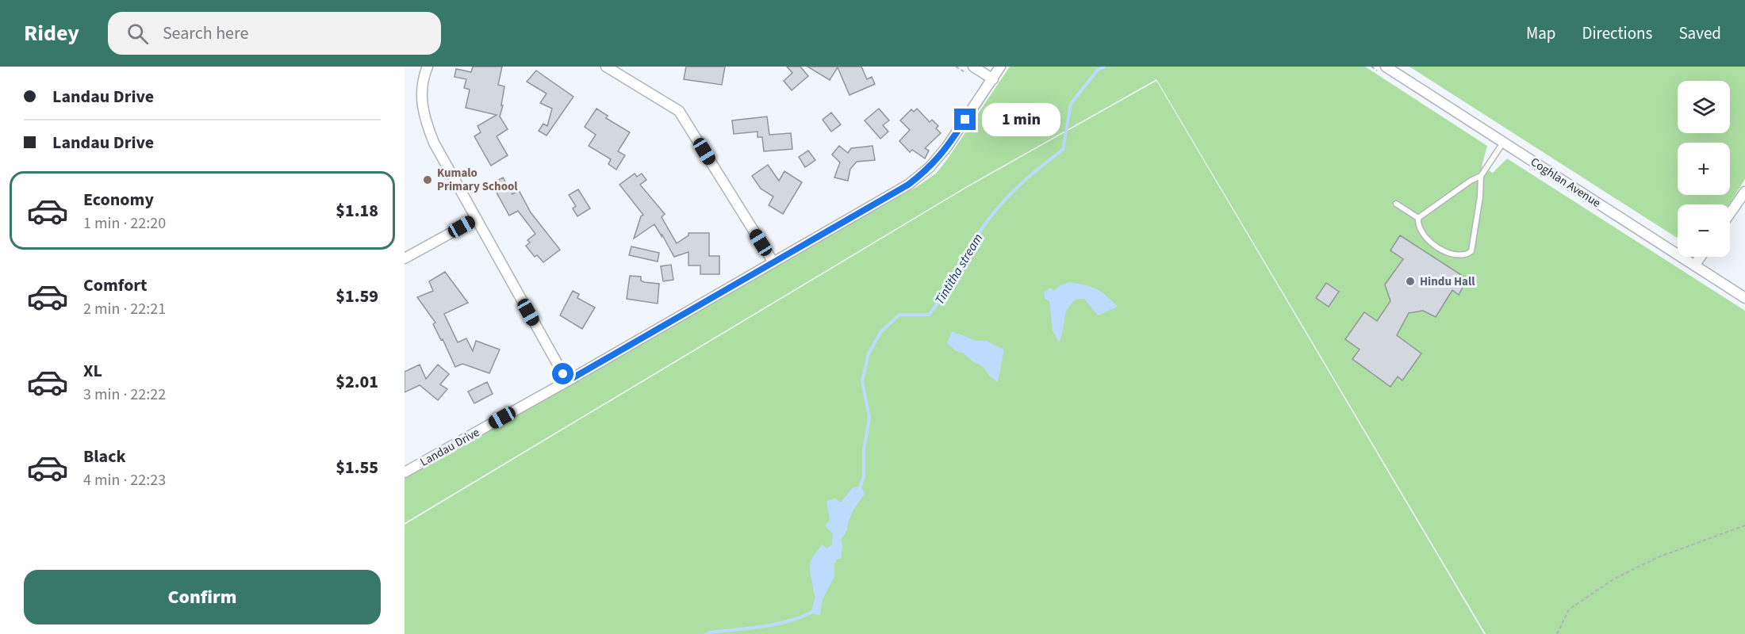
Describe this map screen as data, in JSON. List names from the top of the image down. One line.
{"streets":{"street":["Coghlan Avenue","Landau Drive"]},"water":["Tintitha stream"],"places":["Kumalo Primary School","Hindu Hall"],"page":{"header":"Ridey","search":"Search here","nav":["Map","Directions","Saved"],"banner":["Landau Drive","Landau Drive"],"map_buttons":["+","−"],"bubble":"1 min","list":[{"name":"Economy","note":"1 min · 22:20","value":"$1.18"},{"name":"Comfort","note":"2 min · 22:21","value":"$1.59"},{"name":"XL","note":"3 min · 22:22","value":"$2.01"},{"name":"Black","note":"4 min · 22:23","value":"$1.55"}],"buttons":"Confirm"}}
